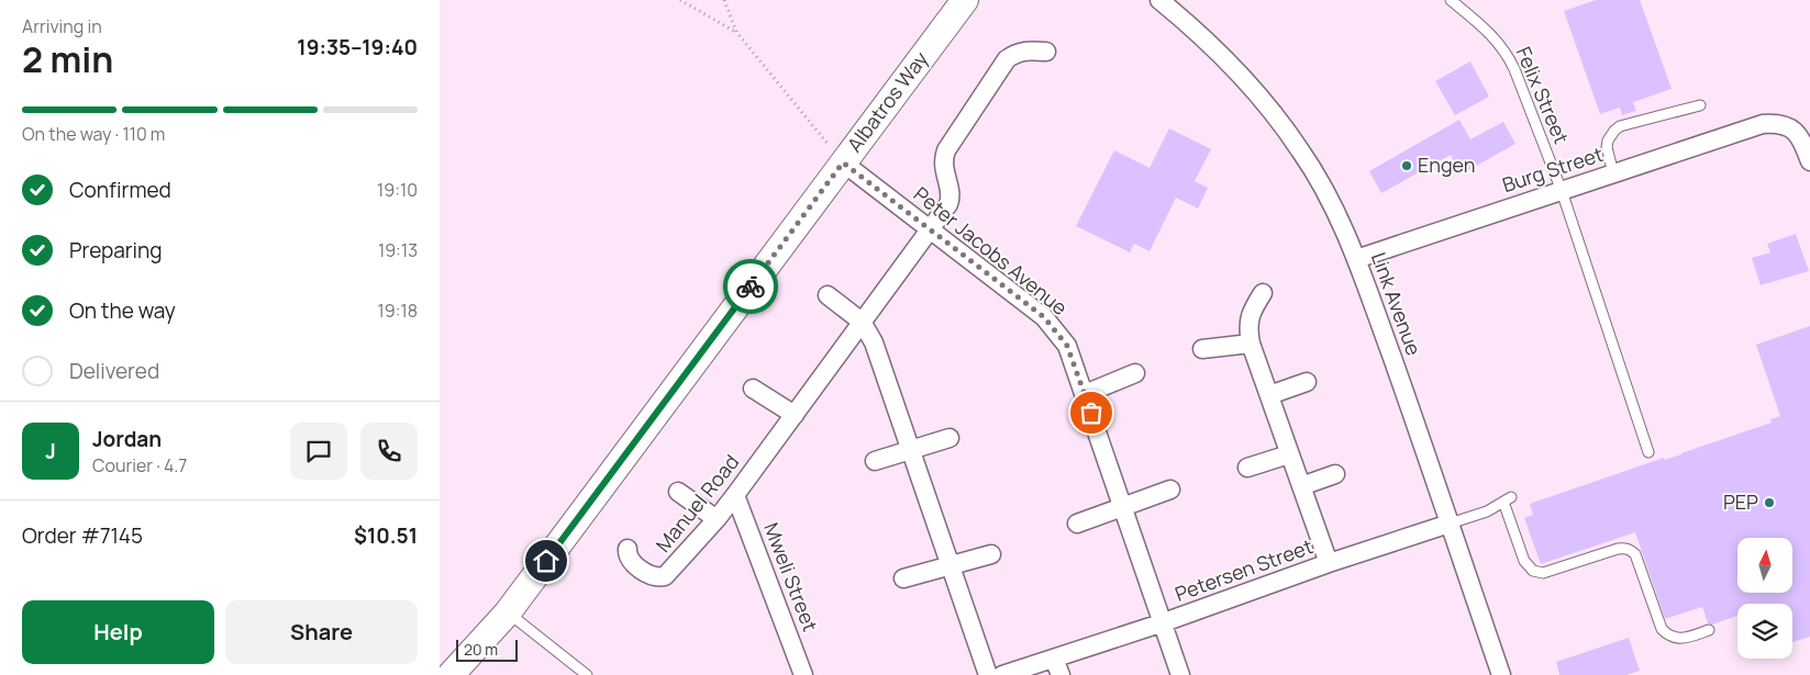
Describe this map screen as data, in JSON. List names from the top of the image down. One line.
{"streets":{"street":["Albatros Way","Burg Street","Peter Jacobs Avenue","Link Avenue","Manuel Road","Petersen Street","Mweli Street"],"lane":["Felix Street"]},"crossings":[["Felix Street","Burg Street"],["Albatros Way","Peter Jacobs Avenue"],["Burg Street","Link Avenue"],["Peter Jacobs Avenue","Manuel Road"],["Peter Jacobs Avenue","Petersen Street"],["Link Avenue","Petersen Street"],["Manuel Road","Mweli Street"]],"places":["Engen","PEP"],"scale_bar":"20 m","north":"top","page":{"heading":["2 min","Arriving in","19:35–19:40"],"panel":["Jordan","Courier · 4.7","Order #7145","$10.51"],"bar":"On the way · 110 m","list":[["Confirmed","19:10"],["Preparing","19:13"],["On the way","19:18"],"Delivered"],"round":"J","buttons":["Help","Share"],"scale":"20 m"}}
